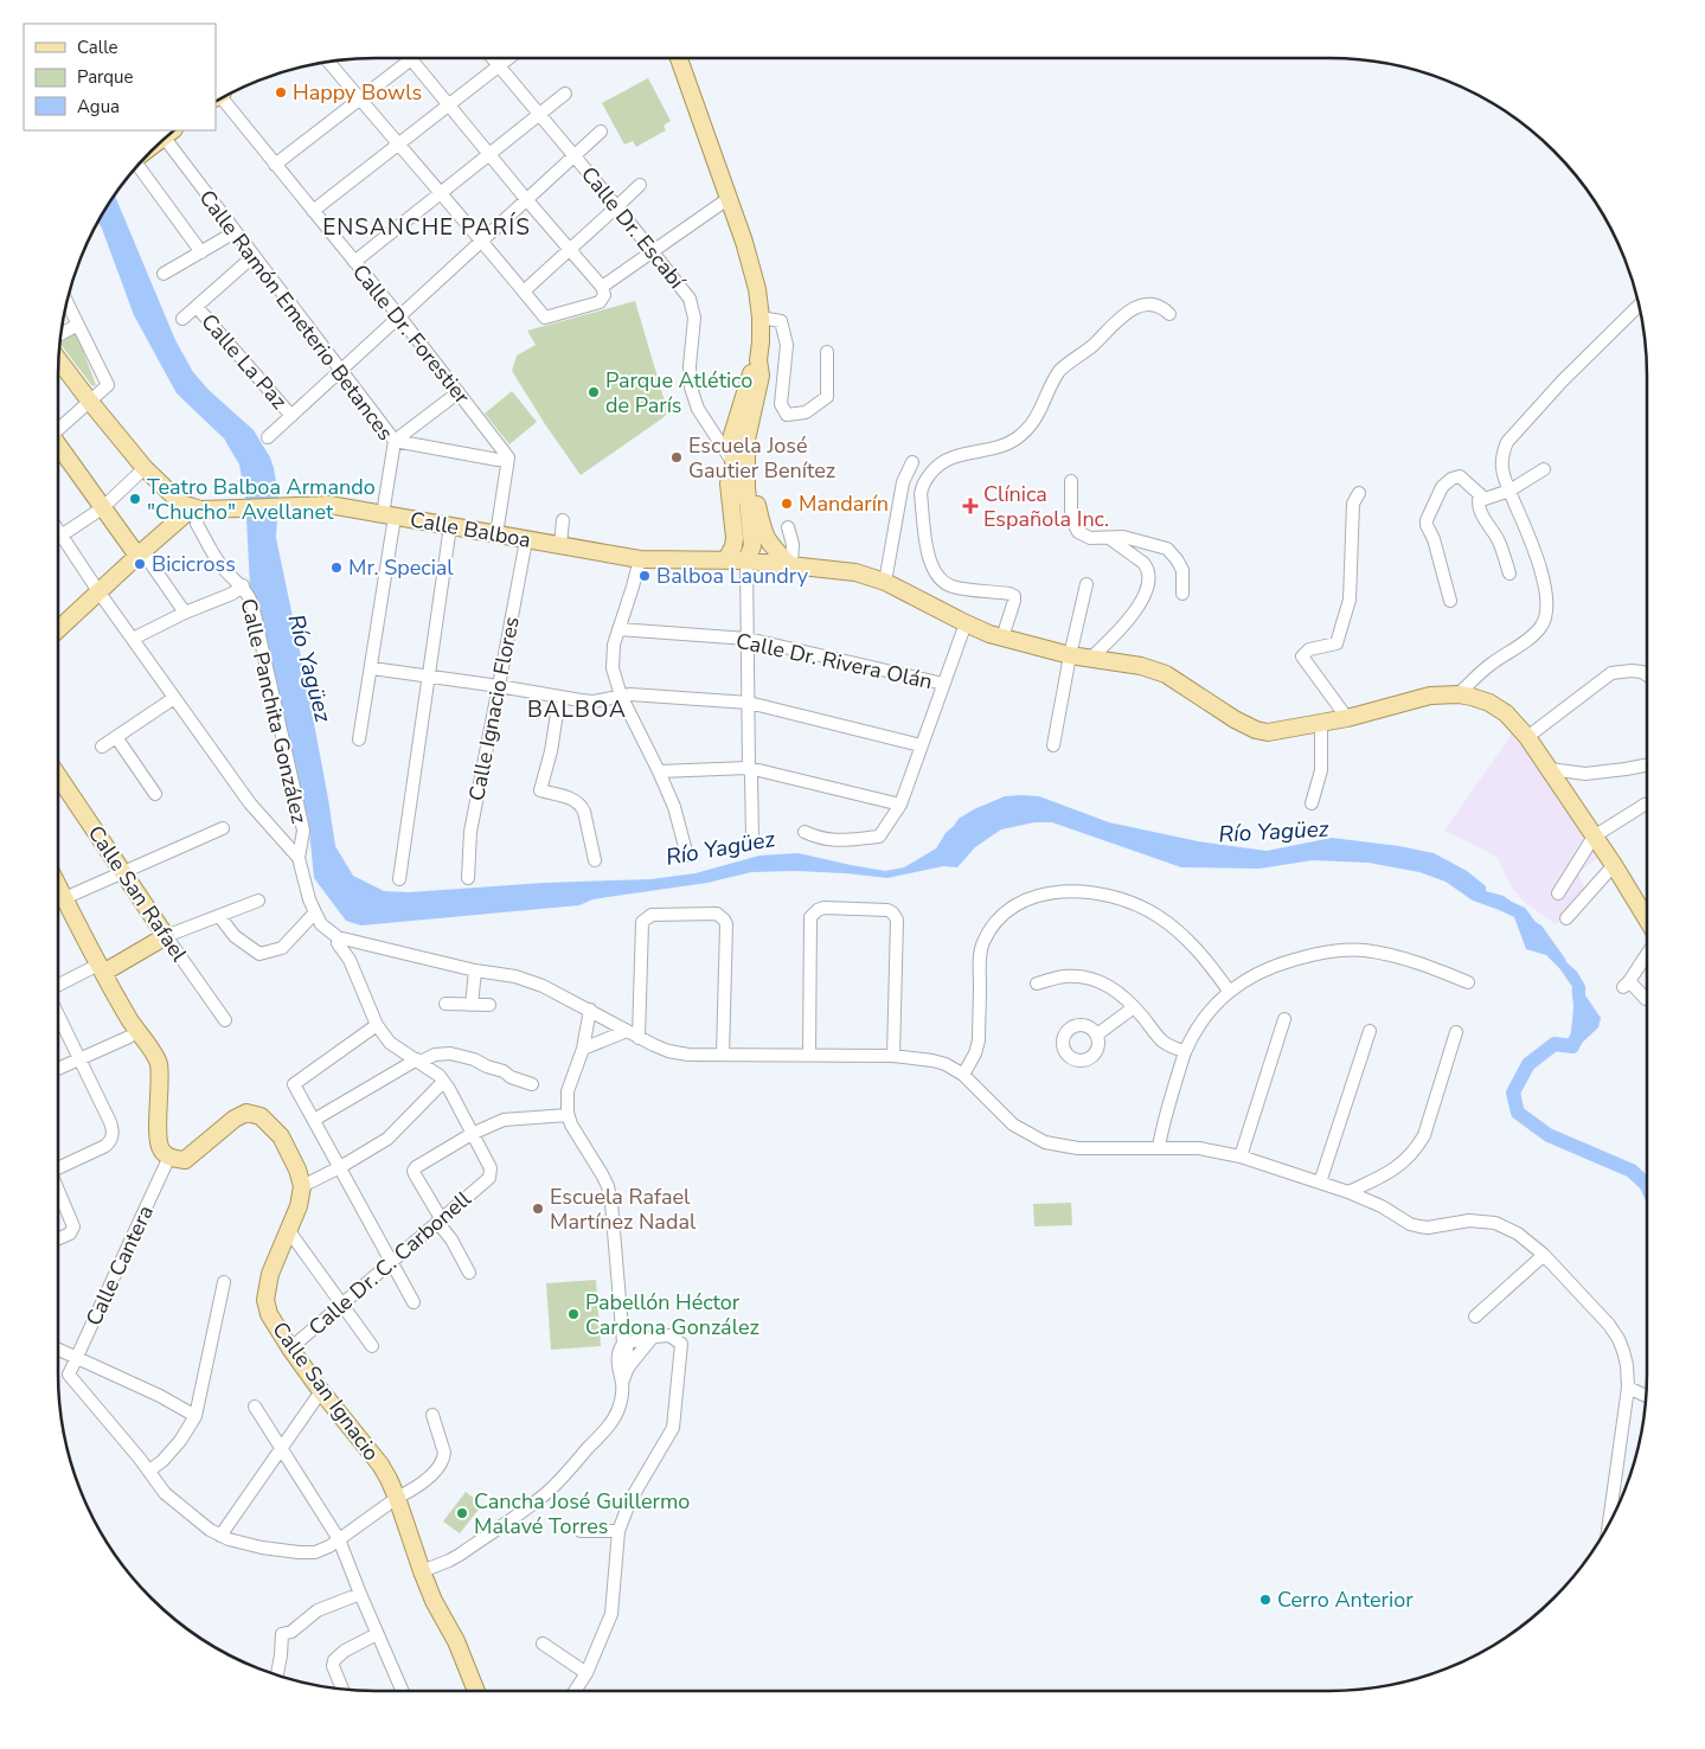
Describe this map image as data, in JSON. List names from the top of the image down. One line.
{"streets":{"main road":["Calle Balboa","Calle San Rafael","Calle San Ignacio"],"street":["Calle Dr. Escabí","Calle Ramón Emeterio Betances","Calle Dr. Forestier","Calle La Paz","Calle Dr. Rivera Olán","Calle Ignacio Flores","Calle Panchita González","Calle Dr. C. Carbonell","Calle Cantera"]},"crossings":[["Calle Ramón Emeterio Betances","Calle Balboa"],["Calle Balboa","Calle Ignacio Flores"],["Calle Balboa","Calle Panchita González"],["Calle Dr. C. Carbonell","Calle San Ignacio"],["Calle Cantera","Calle San Ignacio"]],"districts":["ENSANCHE PARÍS","BALBOA"],"water":["Río Yagüez"],"places":{"other":["Happy Bowls","Parque Atlético de París","Escuela José Gautier Benítez","Teatro Balboa Armando \"Chucho\" Avellanet","Mandarín","Bicicross","Mr. Special","Balboa Laundry","Escuela Rafael Martínez Nadal","Pabellón Héctor Cardona González","Cancha José Guillermo Malavé Torres","Cerro Anterior"],"health":["Clínica Española Inc."]},"legend":["Calle","Parque","Agua"]}
